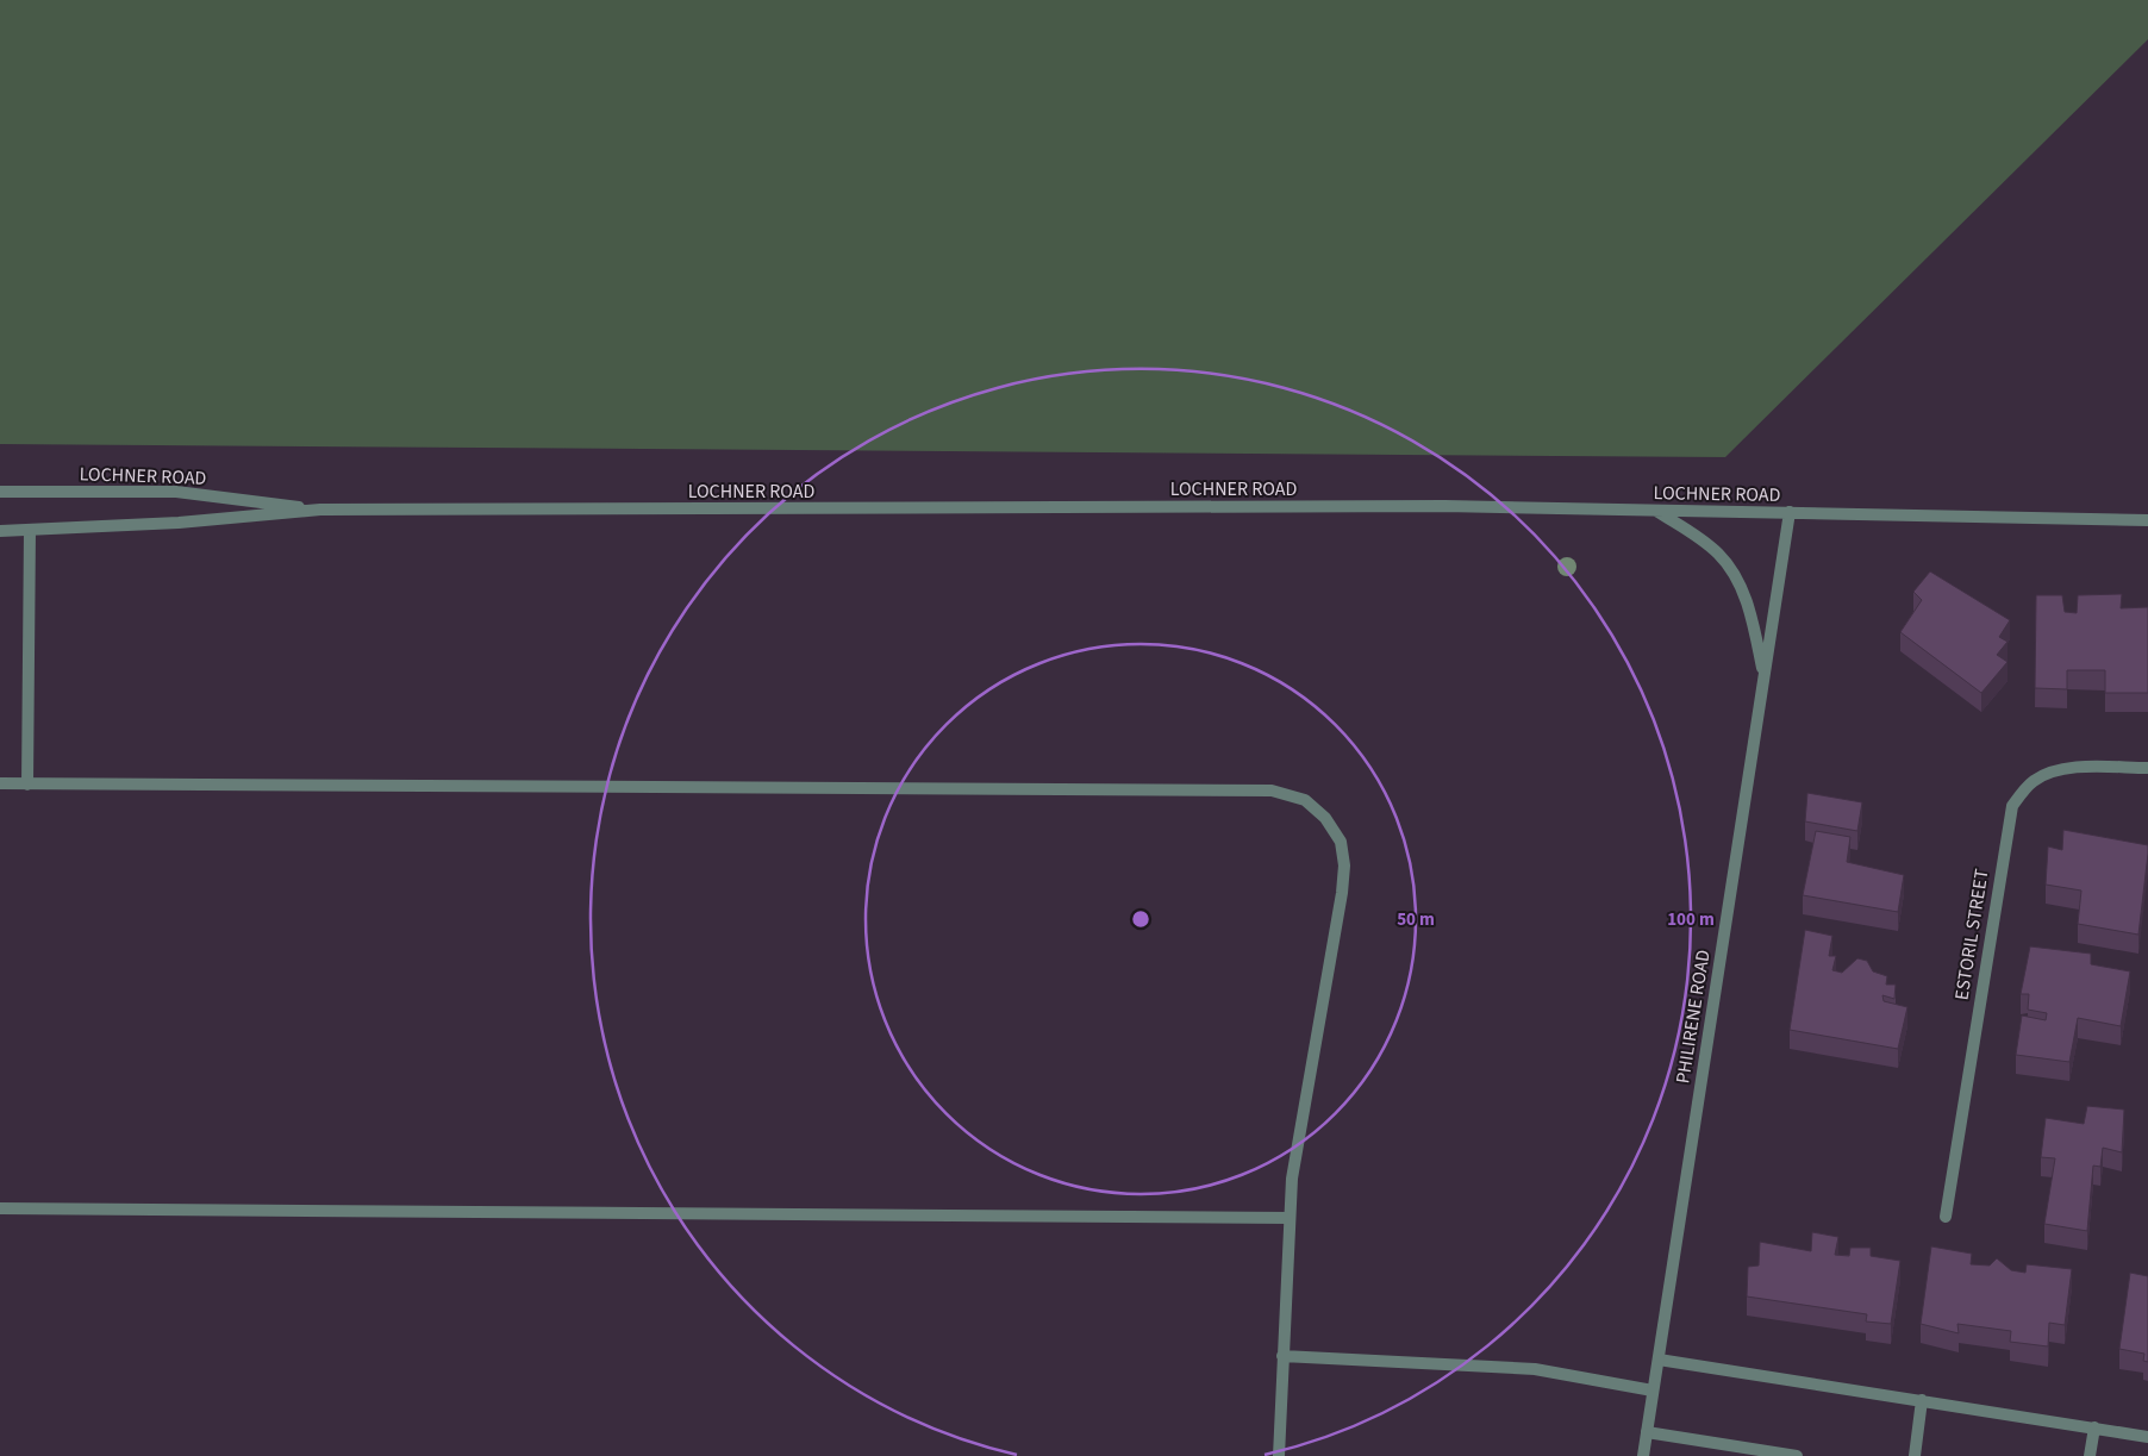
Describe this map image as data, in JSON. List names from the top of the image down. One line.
{"streets":{"street":["LOCHNER ROAD","ESTORIL STREET","PHILIRENE ROAD"]},"crossings":[["LOCHNER ROAD","PHILIRENE ROAD"]],"rings":["50 m","100 m"]}
